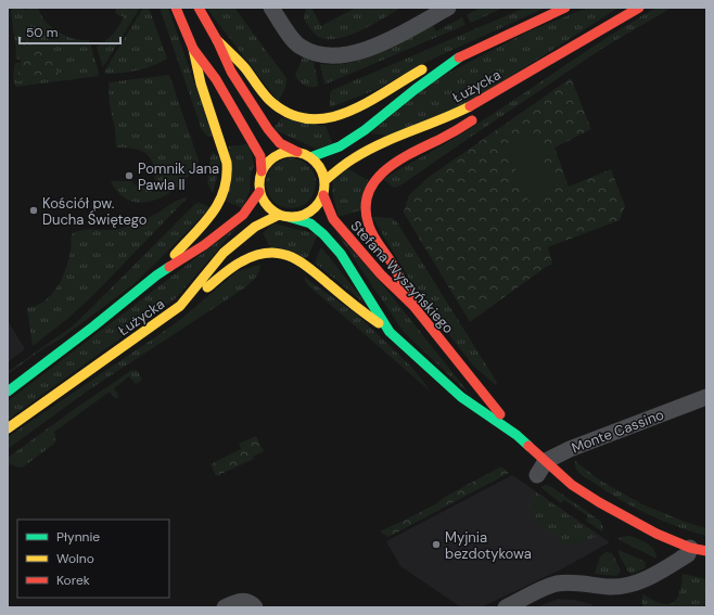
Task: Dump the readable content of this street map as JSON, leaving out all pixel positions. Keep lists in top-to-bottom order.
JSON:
{
  "streets": {
    "main road": ["Łużycka", "Stefana Wyszyńskiego"],
    "street": ["Monte Cassino"]
  },
  "crossings": [
    ["Łużycka", "Stefana Wyszyńskiego"],
    ["Stefana Wyszyńskiego", "Monte Cassino"]
  ],
  "places": ["Pomnik Jana Pawla II", "Kościół pw. Ducha Świętego", "Myjnia bezdotykowa"],
  "legend": ["Płynnie", "Wolno", "Korek"],
  "scale_bar": "50 m"
}
